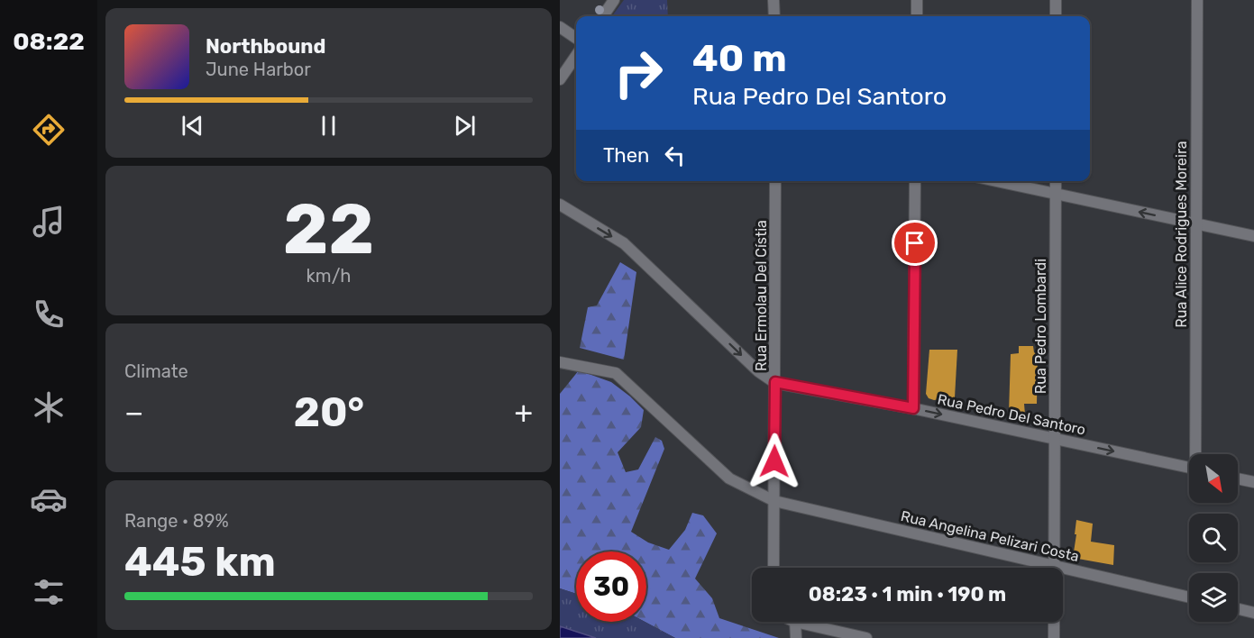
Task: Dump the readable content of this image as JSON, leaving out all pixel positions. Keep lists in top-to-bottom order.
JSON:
{
  "streets": {
    "street": [
      "Rua Alice Rodrigues Moreira",
      "Rua Ermolau Del Cístia",
      "Rua Pedro Lombardi",
      "Rua Pedro Del Santoro",
      "Rua Angelina Pelizari Costa"
    ]
  },
  "crossings": [
    ["Rua Ermolau Del Cístia", "Rua Pedro Del Santoro"],
    ["Rua Ermolau Del Cístia", "Rua Angelina Pelizari Costa"],
    ["Rua Pedro Lombardi", "Rua Pedro Del Santoro"],
    ["Rua Pedro Lombardi", "Rua Angelina Pelizari Costa"]
  ],
  "one_way": ["Rua Pedro Del Santoro"],
  "north": "bottom right",
  "page": {
    "tabs": "08:22",
    "turn": ["40 m", "Rua Pedro Del Santoro"],
    "song": ["Northbound", "June Harbor"],
    "then": "Then",
    "tile": [
      ["22", "km/h"],
      "Climate",
      ["Range · 89%", "445 km"]
    ],
    "heat": ["−", "20°", "+"],
    "limit": "30",
    "trip": "08:23 · 1 min · 190 m"
  }
}
